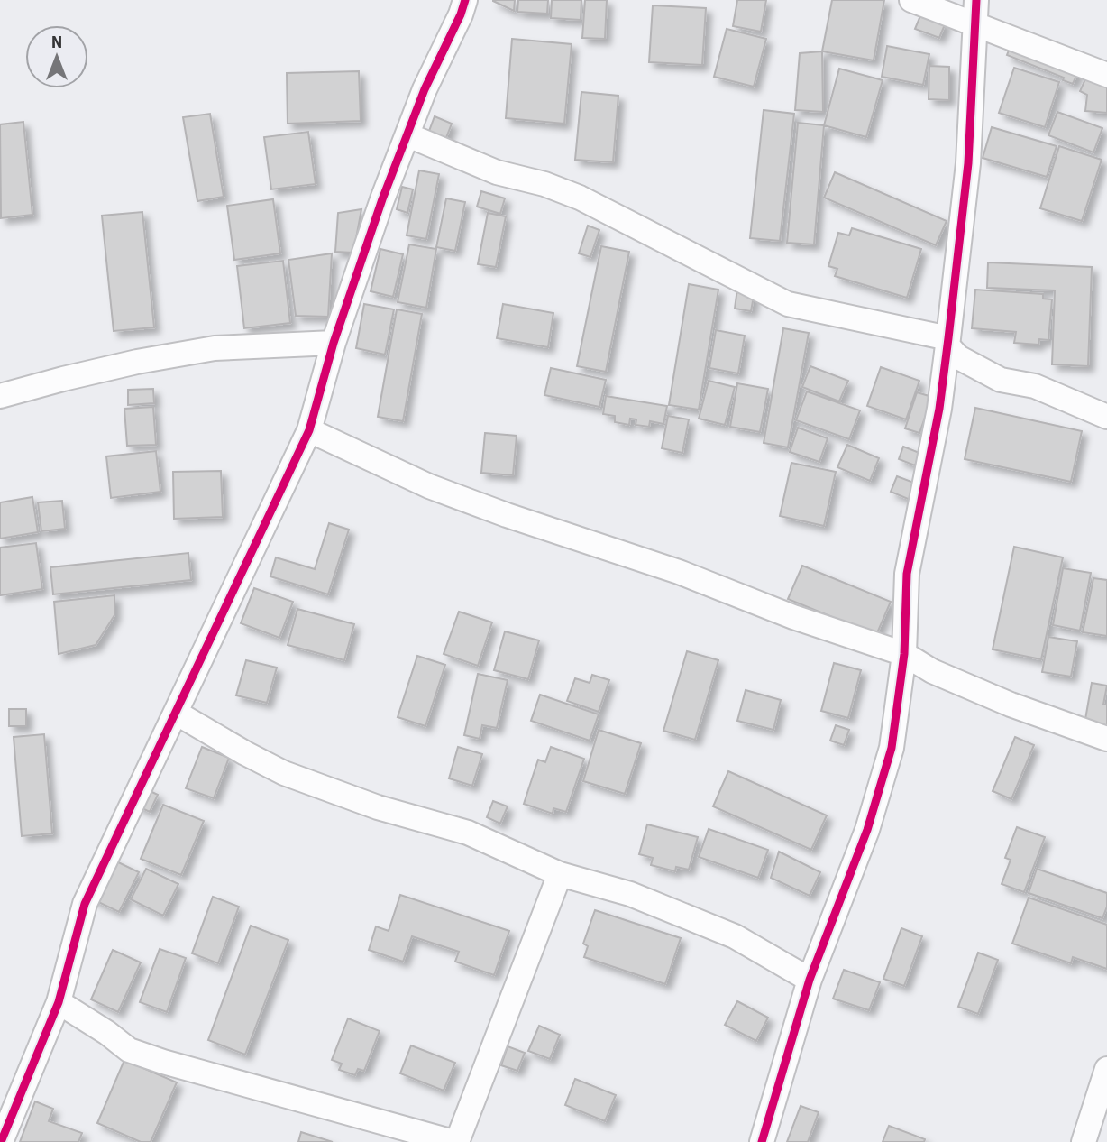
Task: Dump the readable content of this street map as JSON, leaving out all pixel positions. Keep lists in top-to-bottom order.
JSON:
{
  "north": "top"
}
